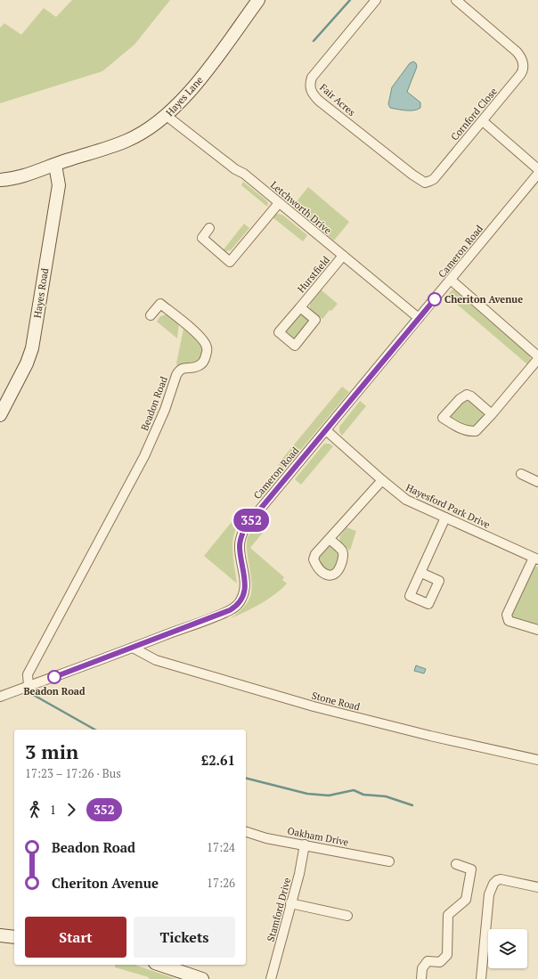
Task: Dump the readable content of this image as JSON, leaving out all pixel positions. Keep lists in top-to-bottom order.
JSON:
{
  "streets": {
    "main road": ["Hayes Lane", "Hayes Road"],
    "street": [
      "Fair Acres",
      "Cornford Close",
      "Letchworth Drive",
      "Cameron Road",
      "Hurstfield",
      "Beadon Road",
      "Hayesford Park Drive",
      "Stone Road",
      "Oakham Drive",
      "Stamford Drive"
    ]
  },
  "crossings": [
    ["Hayes Lane", "Letchworth Drive"],
    ["Hayes Lane", "Hayes Road"],
    ["Fair Acres", "Cornford Close"],
    ["Letchworth Drive", "Cameron Road"],
    ["Letchworth Drive", "Hurstfield"],
    ["Cameron Road", "Beadon Road"],
    ["Cameron Road", "Hayesford Park Drive"],
    ["Cameron Road", "Stone Road"],
    ["Oakham Drive", "Stamford Drive"]
  ],
  "places": ["Cheriton Avenue", "Beadon Road"],
  "lines": ["bus line 352"],
  "page": {
    "on_map": "352",
    "heading": ["3 min", "17:23 – 17:26 · Bus", "£2.61"],
    "legs": ["1", "352"],
    "list": [
      {
        "name": "Beadon Road",
        "value": "17:24"
      },
      {
        "name": "Cheriton Avenue",
        "value": "17:26"
      }
    ],
    "buttons": ["Start", "Tickets"]
  }
}
